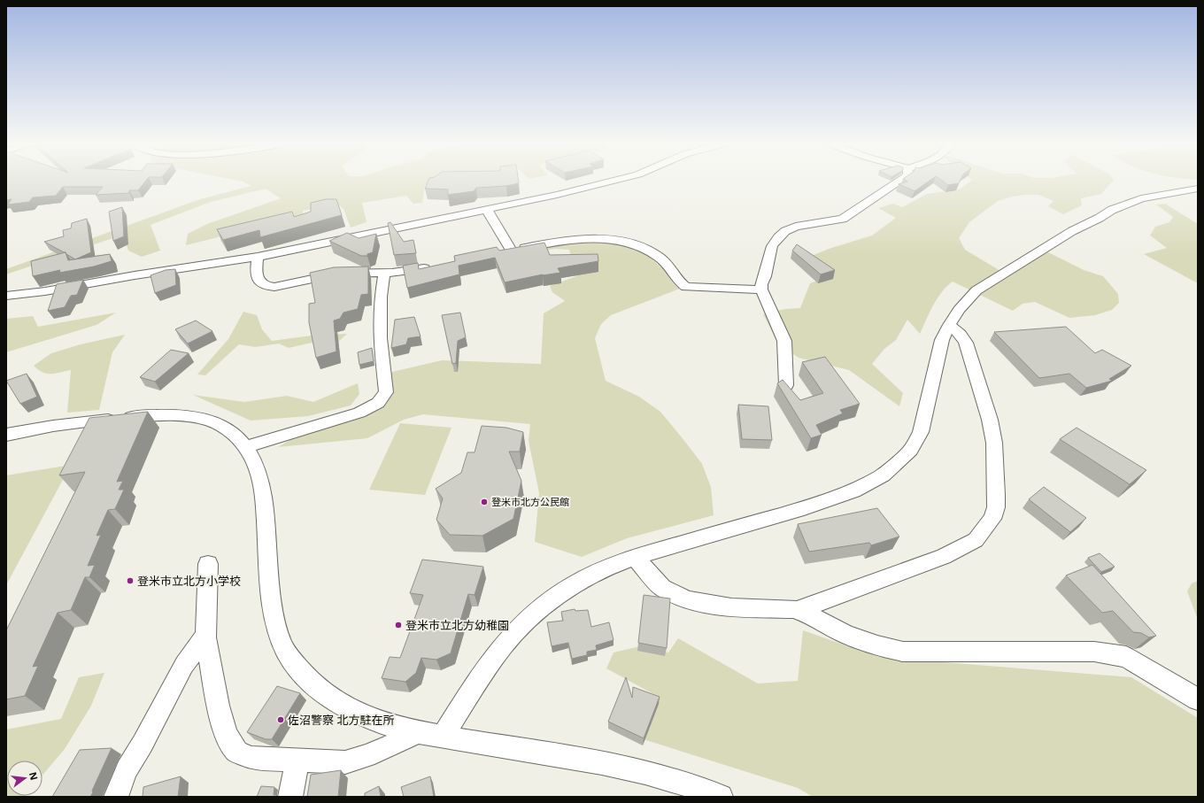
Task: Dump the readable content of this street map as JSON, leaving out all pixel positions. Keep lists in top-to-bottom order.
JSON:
{
  "places": [
    "登米市北方公民館",
    "登米市立北方小学校",
    "登米市立北方幼稚園",
    "佐沼警察 北方駐在所"
  ],
  "north": "right"
}
